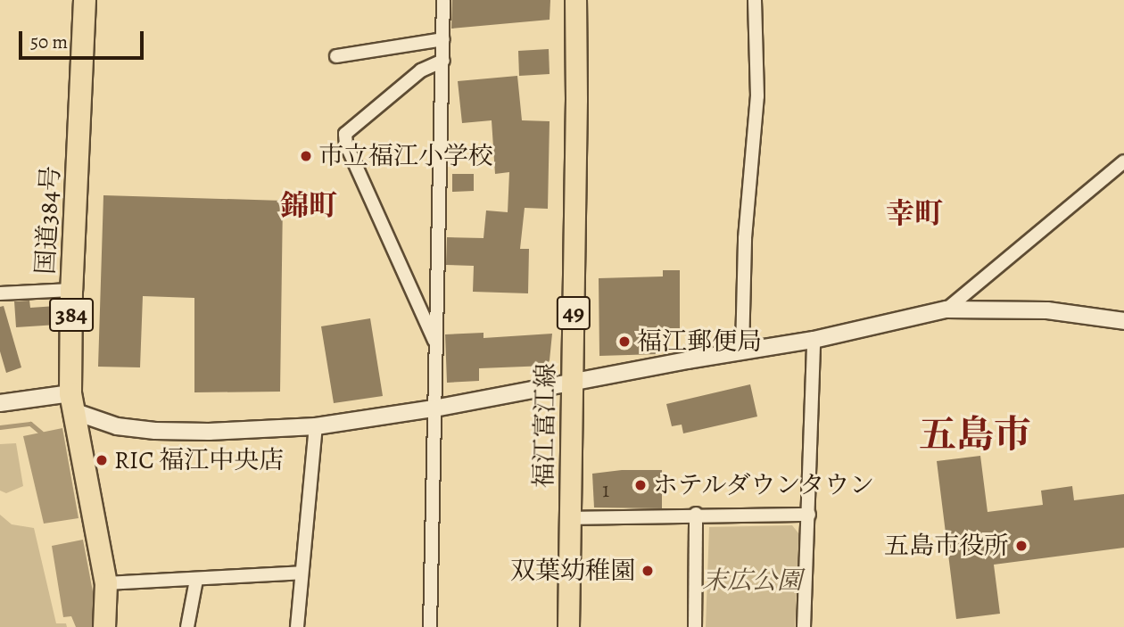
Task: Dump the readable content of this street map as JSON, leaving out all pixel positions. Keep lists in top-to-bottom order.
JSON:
{
  "streets": {
    "highway": ["国道384号", "384"],
    "main road": ["49", "福江富江線"]
  },
  "districts": ["錦町", "幸町", "五島市"],
  "parks": ["末広公園"],
  "places": [
    "市立福江小学校",
    "福江郵便局",
    "RIC 福江中央店",
    "ホテルダウンタウン",
    "五島市役所",
    "双葉幼稚園"
  ],
  "house_numbers": ["1"],
  "scale_bar": "50 m"
}
